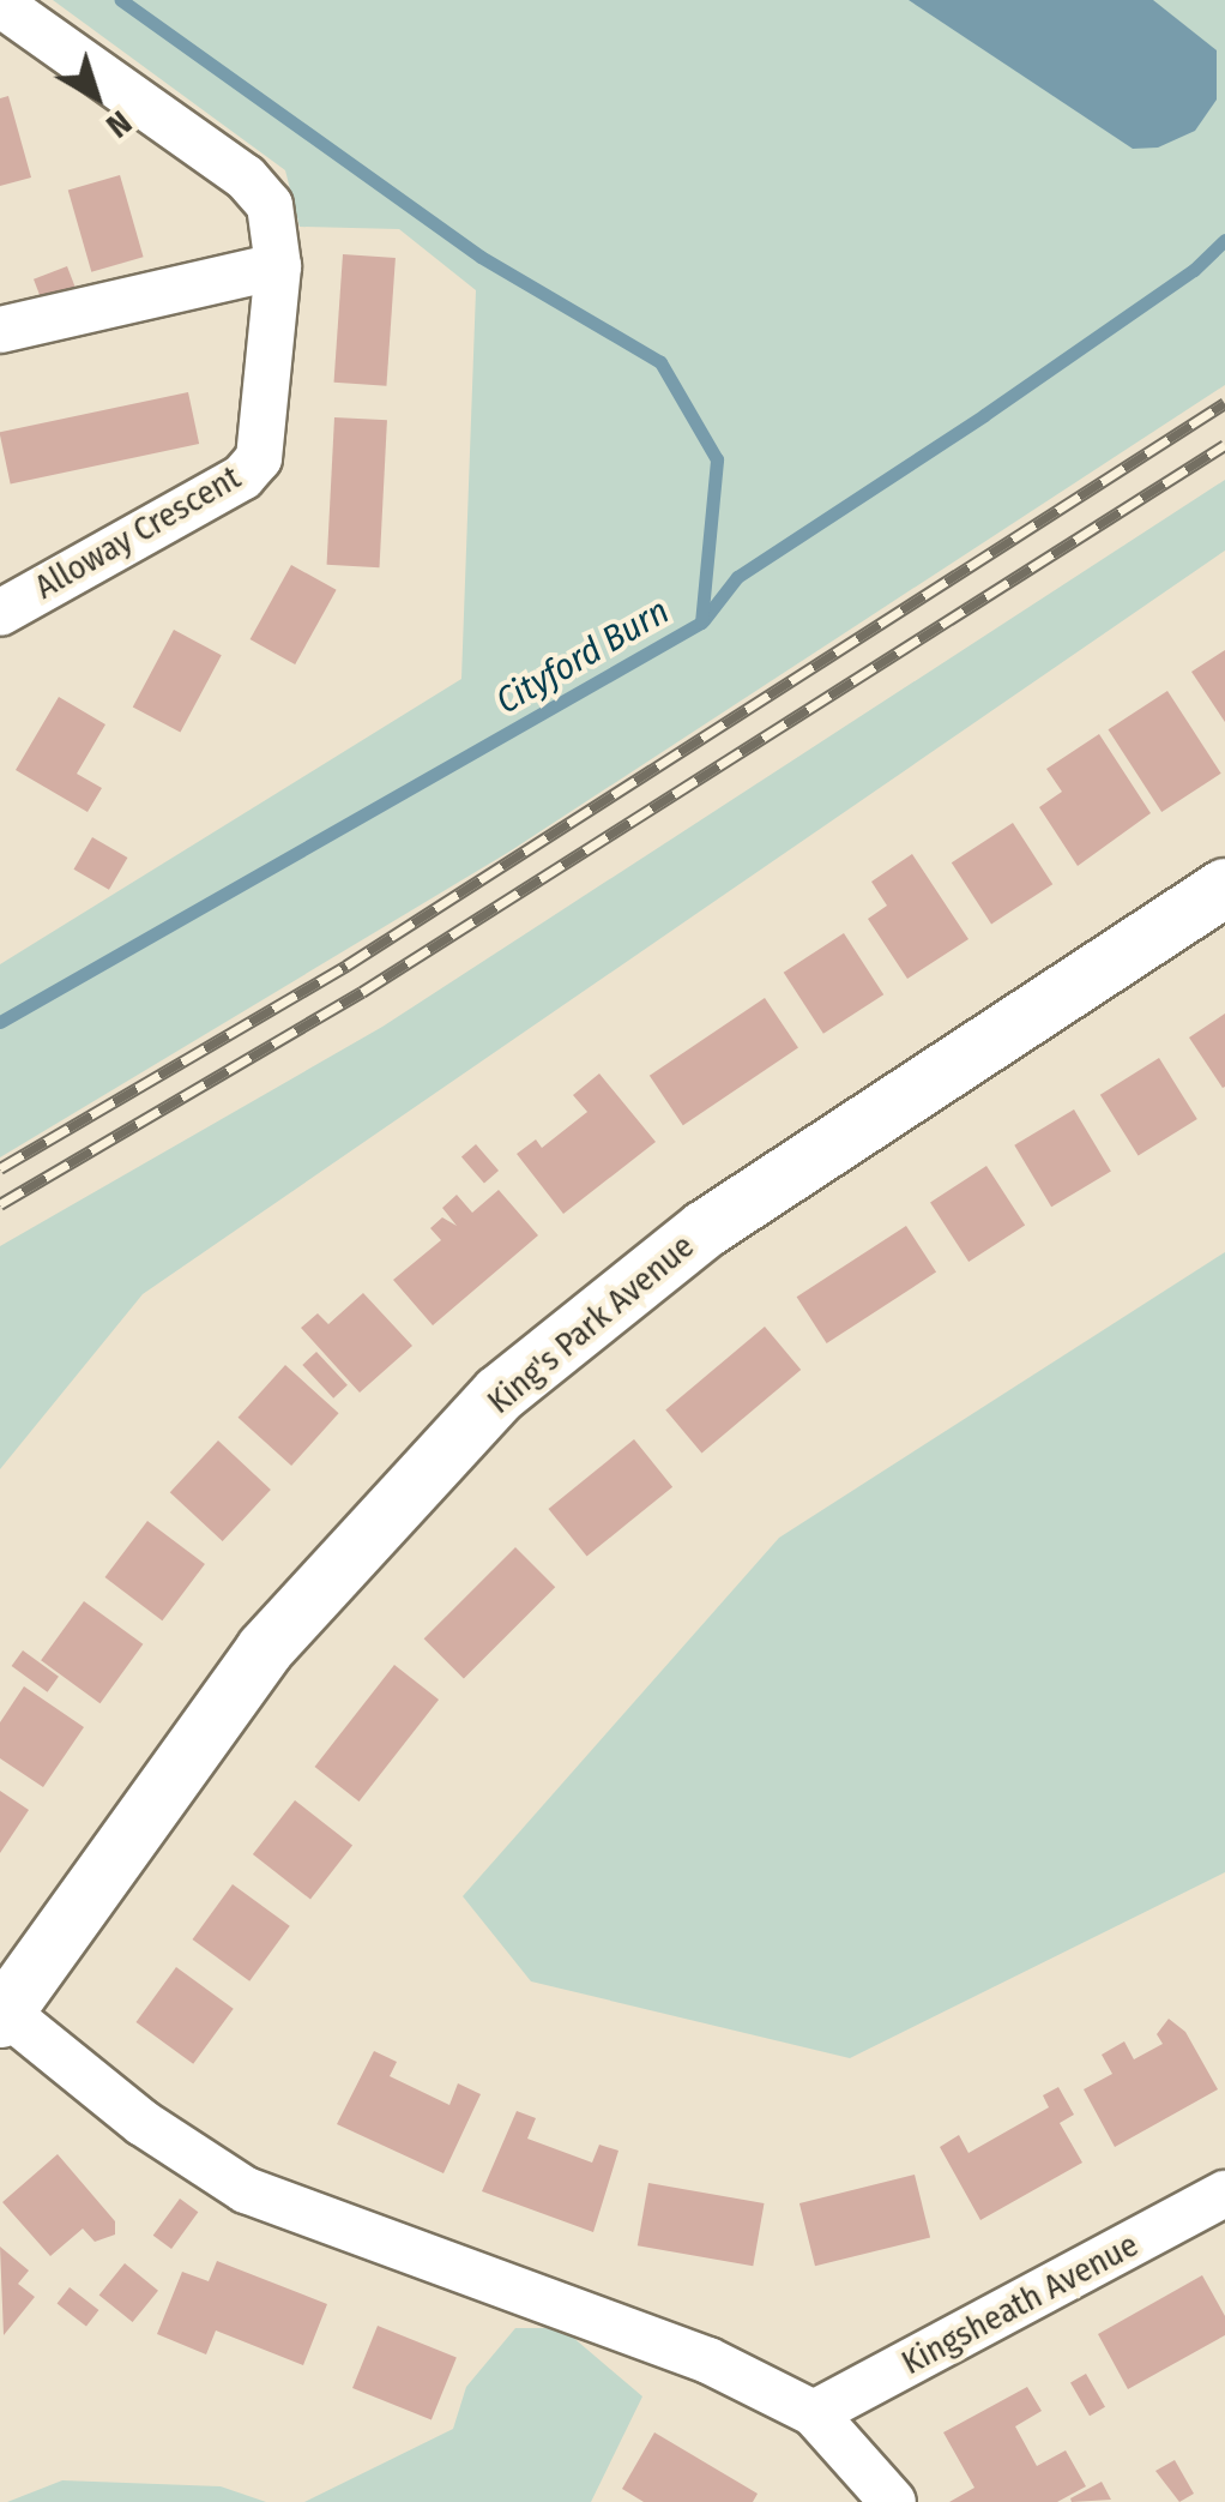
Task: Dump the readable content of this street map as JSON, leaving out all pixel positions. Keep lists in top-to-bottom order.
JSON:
{
  "streets": {
    "main road": ["King's Park Avenue"],
    "street": ["Alloway Crescent", "Kingsheath Avenue"]
  },
  "water": ["Cityford Burn"],
  "north": "bottom right"
}
